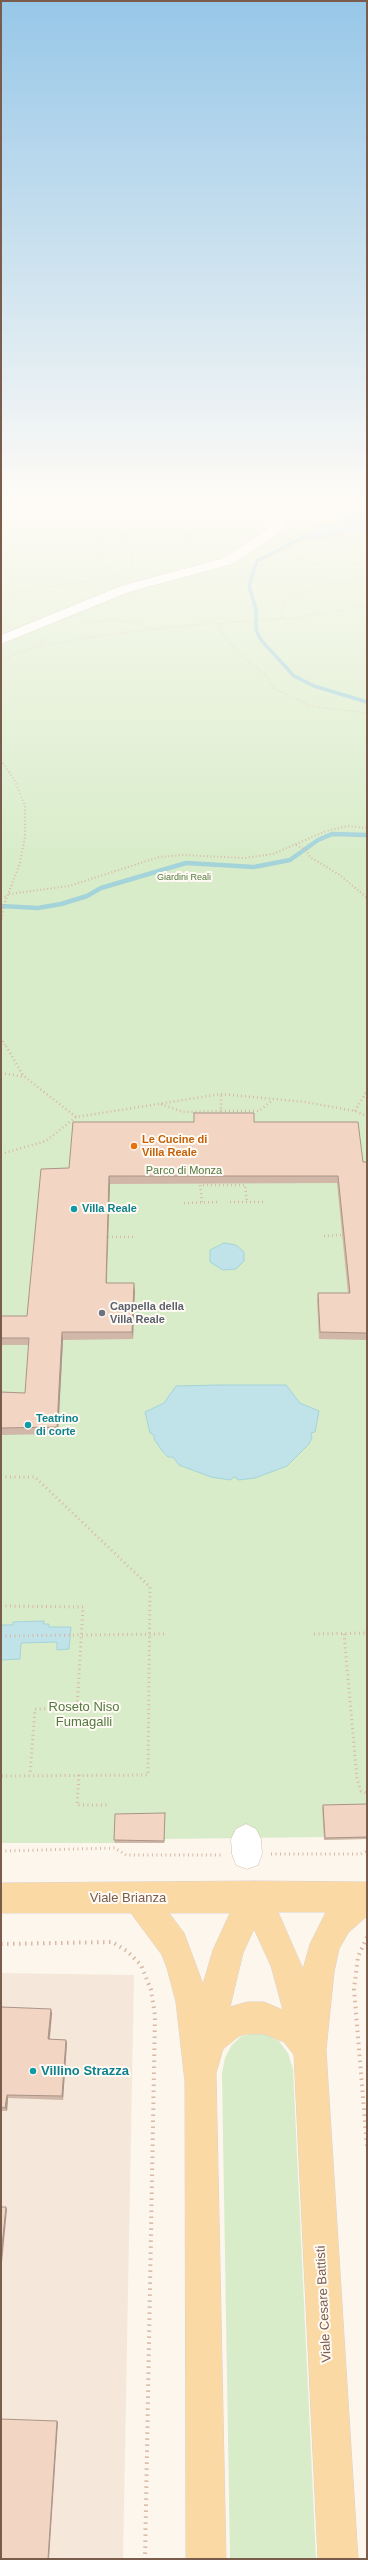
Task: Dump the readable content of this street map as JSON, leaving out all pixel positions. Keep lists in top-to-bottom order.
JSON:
{
  "streets": {
    "main road": ["Viale Brianza", "Viale Cesare Battisti"]
  },
  "crossings": [
    ["Viale Brianza", "Viale Cesare Battisti"]
  ],
  "parks": ["Giardini Reali", "Parco di Monza", "Roseto Niso Fumagalli"],
  "places": [
    "Le Cucine di Villa Reale",
    "Villa Reale",
    "Cappella della Villa Reale",
    "Teatrino di corte",
    "Villino Strazza"
  ]
}
